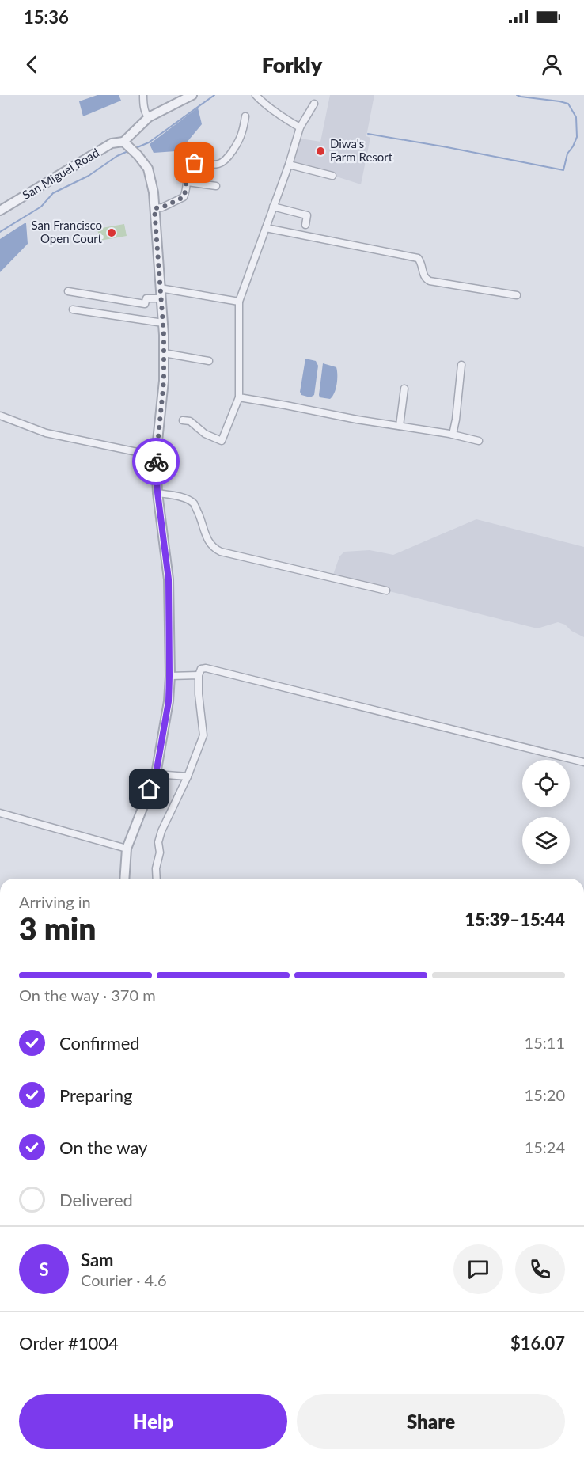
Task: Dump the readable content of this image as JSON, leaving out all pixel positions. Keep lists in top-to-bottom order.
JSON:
{
  "streets": {
    "street": ["San Miguel Road"]
  },
  "places": ["Diwa's Farm Resort", "San Francisco Open Court"],
  "page": {
    "status": "15:36",
    "header": "Forkly",
    "heading": ["3 min", "Arriving in", "15:39–15:44"],
    "panel": [
      "Sam",
      "Courier · 4.6",
      "Order #1004",
      "$16.07"
    ],
    "bar": "On the way · 370 m",
    "list": [
      ["Confirmed", "15:11"],
      ["Preparing", "15:20"],
      ["On the way", "15:24"],
      "Delivered"
    ],
    "round": "S",
    "buttons": ["Help", "Share"]
  }
}
